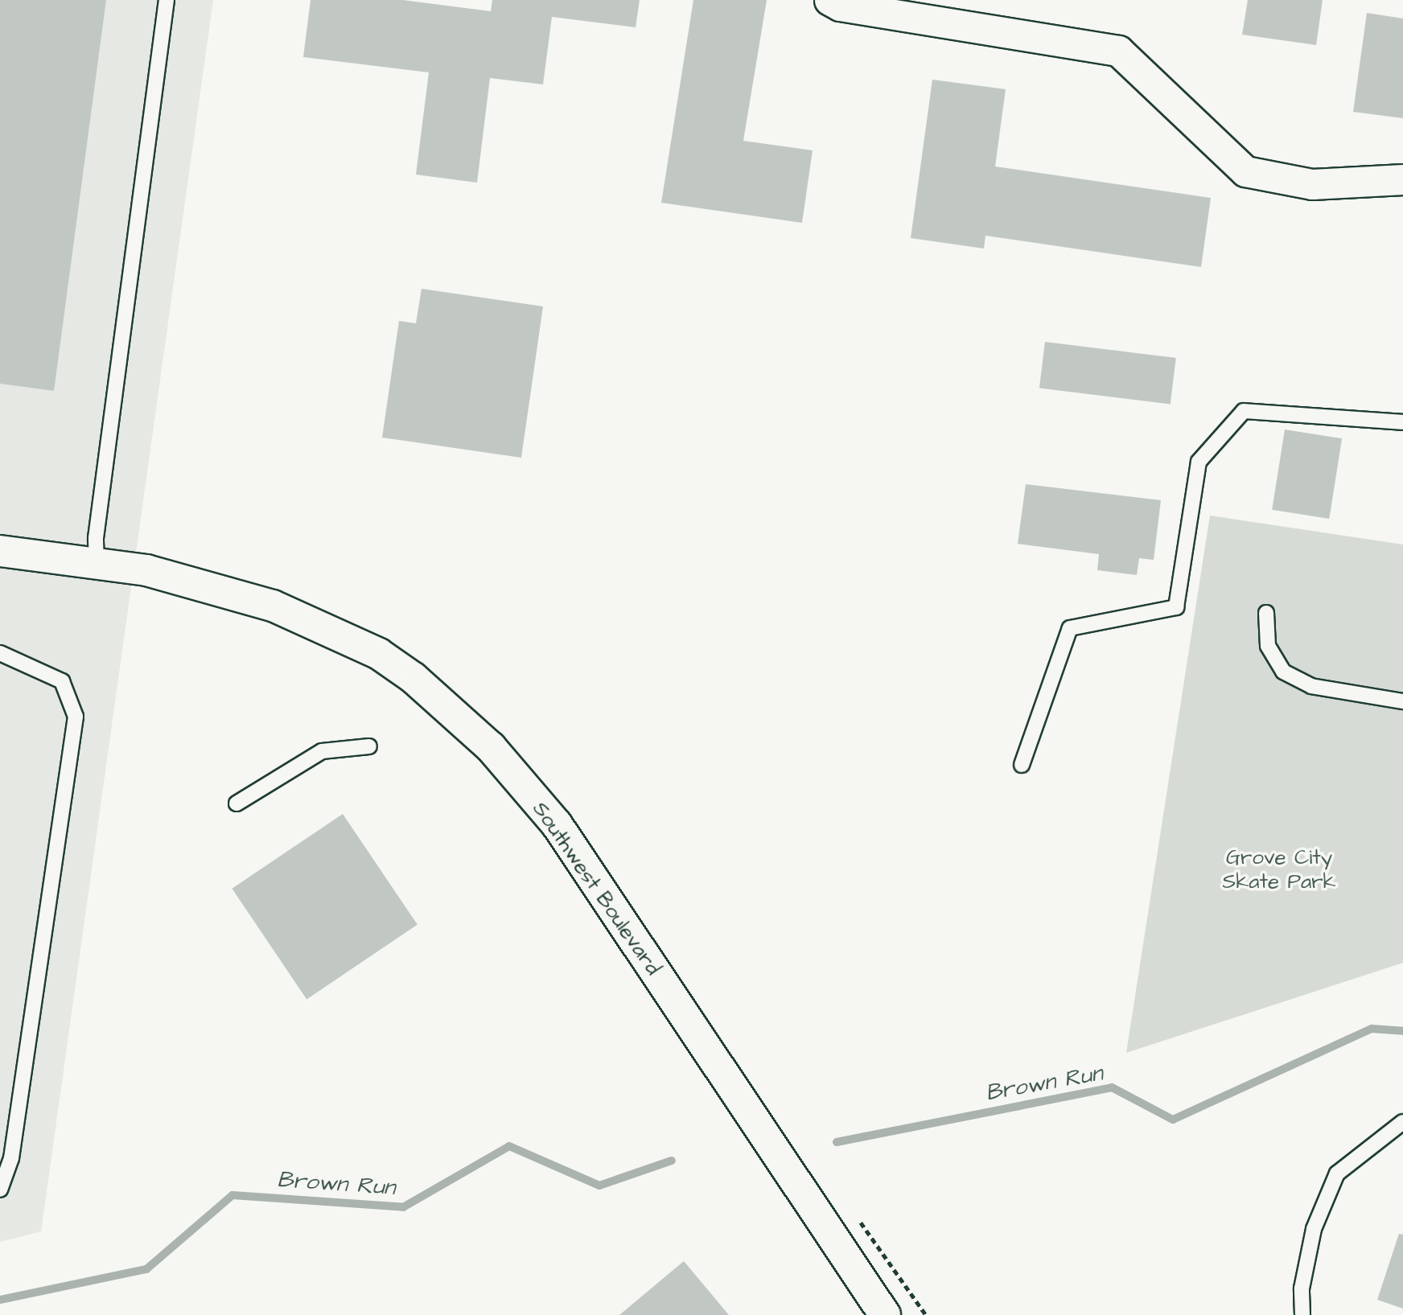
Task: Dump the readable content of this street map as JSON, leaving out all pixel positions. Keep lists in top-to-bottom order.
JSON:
{
  "streets": {
    "street": ["Southwest Boulevard"]
  },
  "water": ["Brown Run"],
  "parks": ["Grove City Skate Park"]
}
